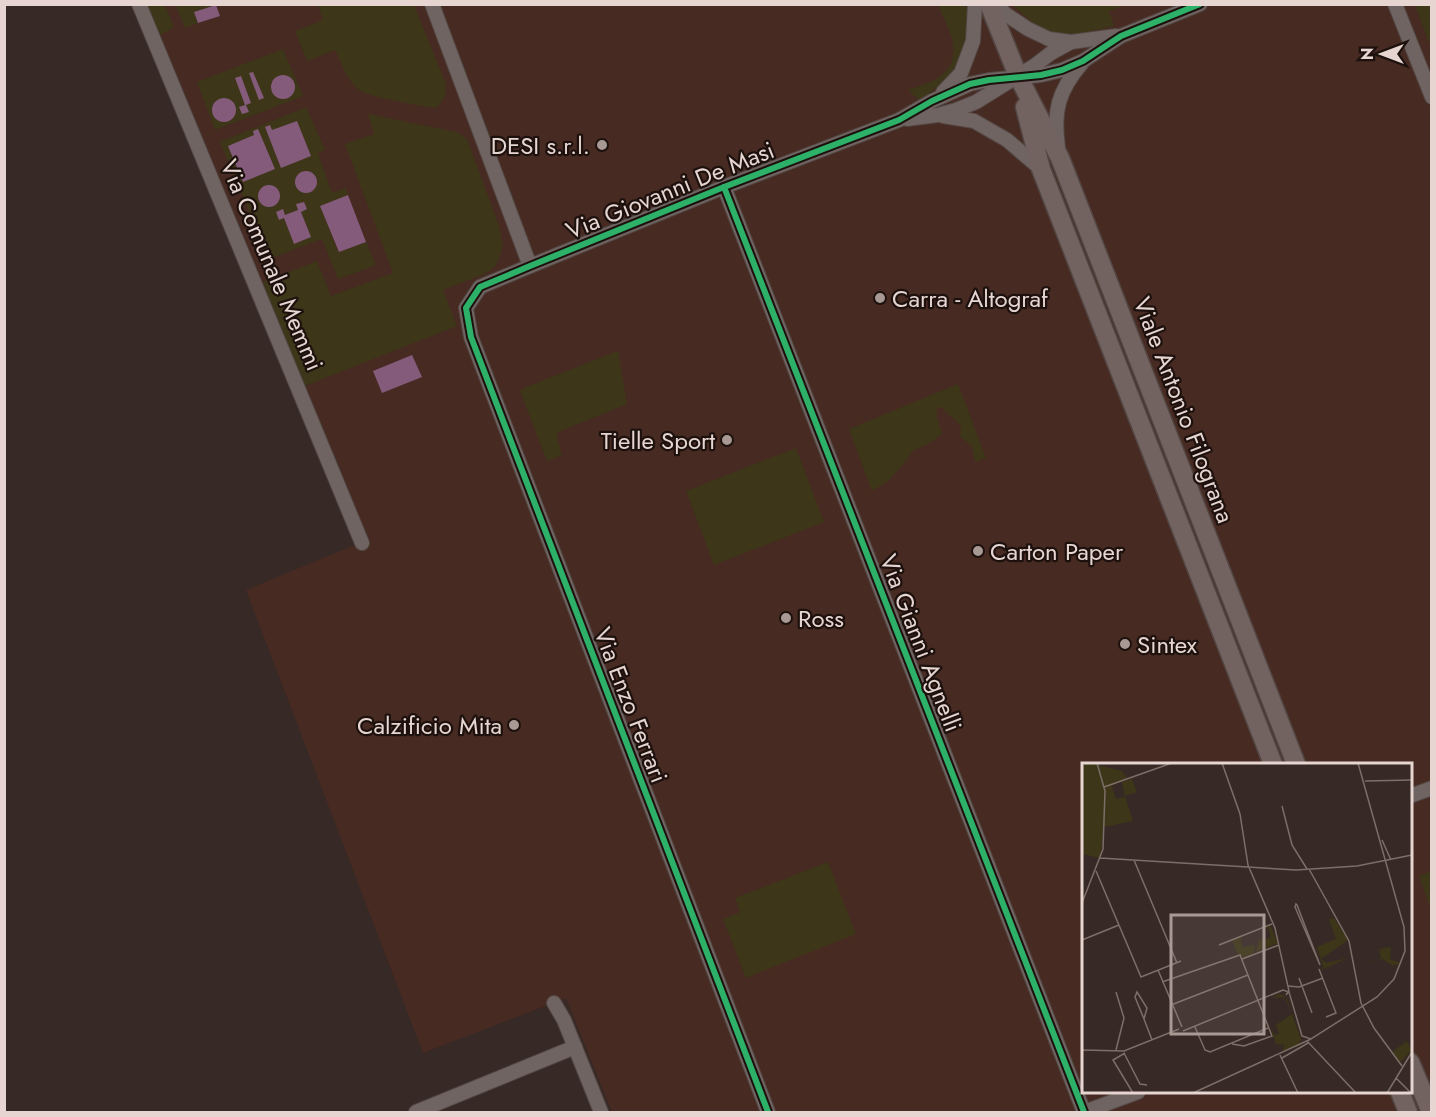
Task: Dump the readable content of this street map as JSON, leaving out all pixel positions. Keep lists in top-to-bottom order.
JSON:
{
  "streets": {
    "main road": ["Viale Antonio Filograna"],
    "street": [
      "Via Giovanni De Masi",
      "Via Comunale Memmi",
      "Via Gianni Agnelli",
      "Via Enzo Ferrari"
    ]
  },
  "crossings": [
    ["Via Giovanni De Masi", "Via Gianni Agnelli"],
    ["Via Giovanni De Masi", "Via Enzo Ferrari"]
  ],
  "places": [
    "DESI s.r.l.",
    "Carra - Altograf",
    "Tielle Sport",
    "Carton Paper",
    "Ross",
    "Sintex",
    "Calzificio Mita"
  ],
  "north": "left"
}
